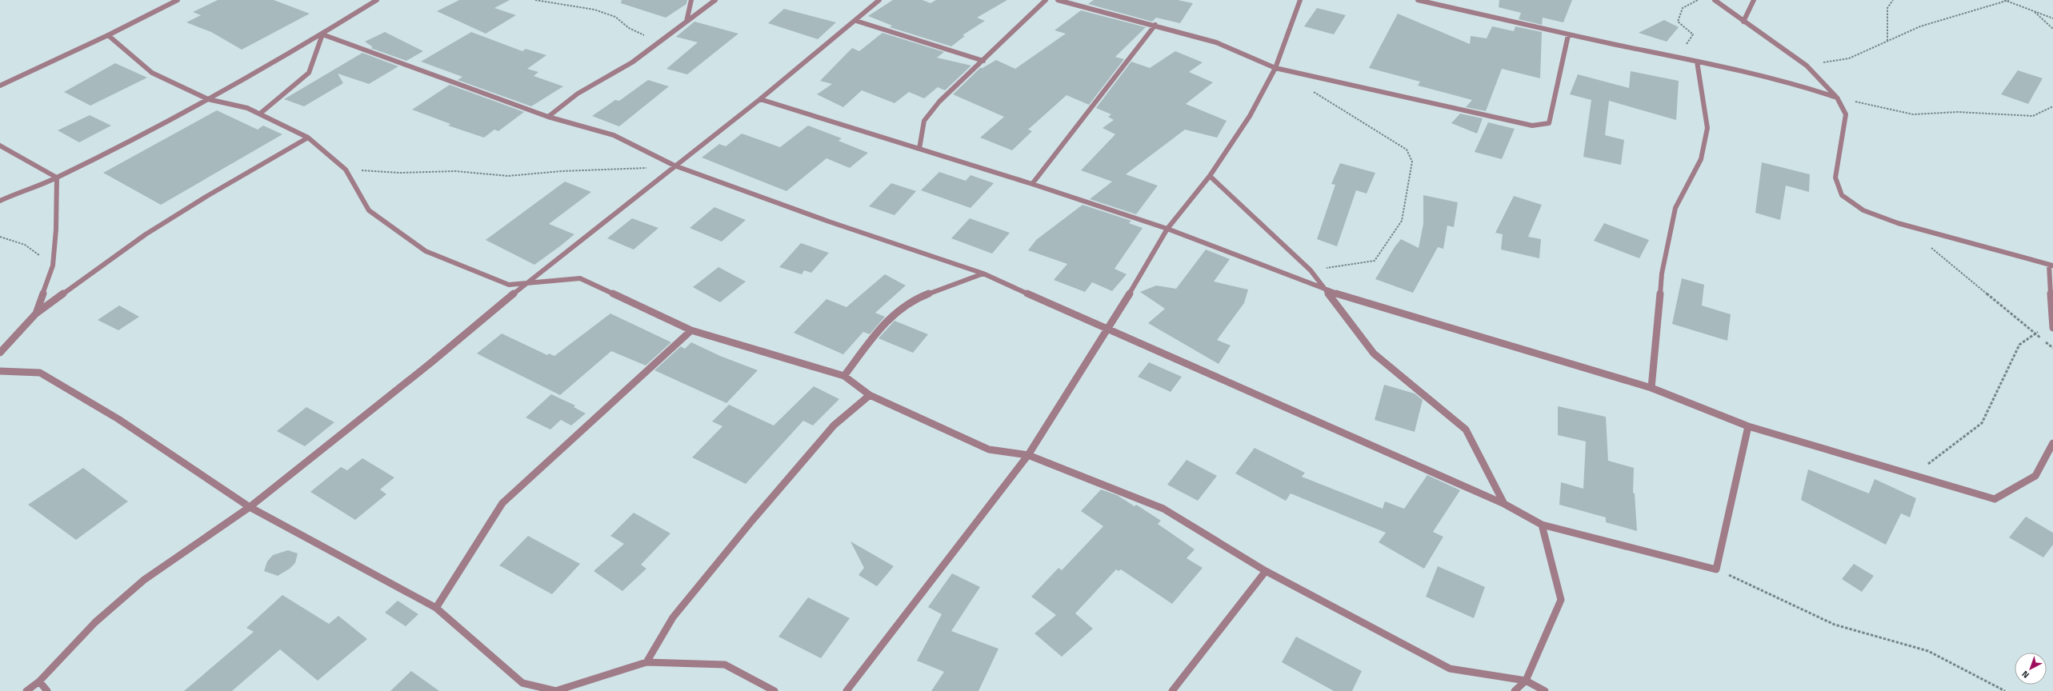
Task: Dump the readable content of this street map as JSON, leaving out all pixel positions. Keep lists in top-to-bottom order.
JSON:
{
  "north": "bottom left"
}
